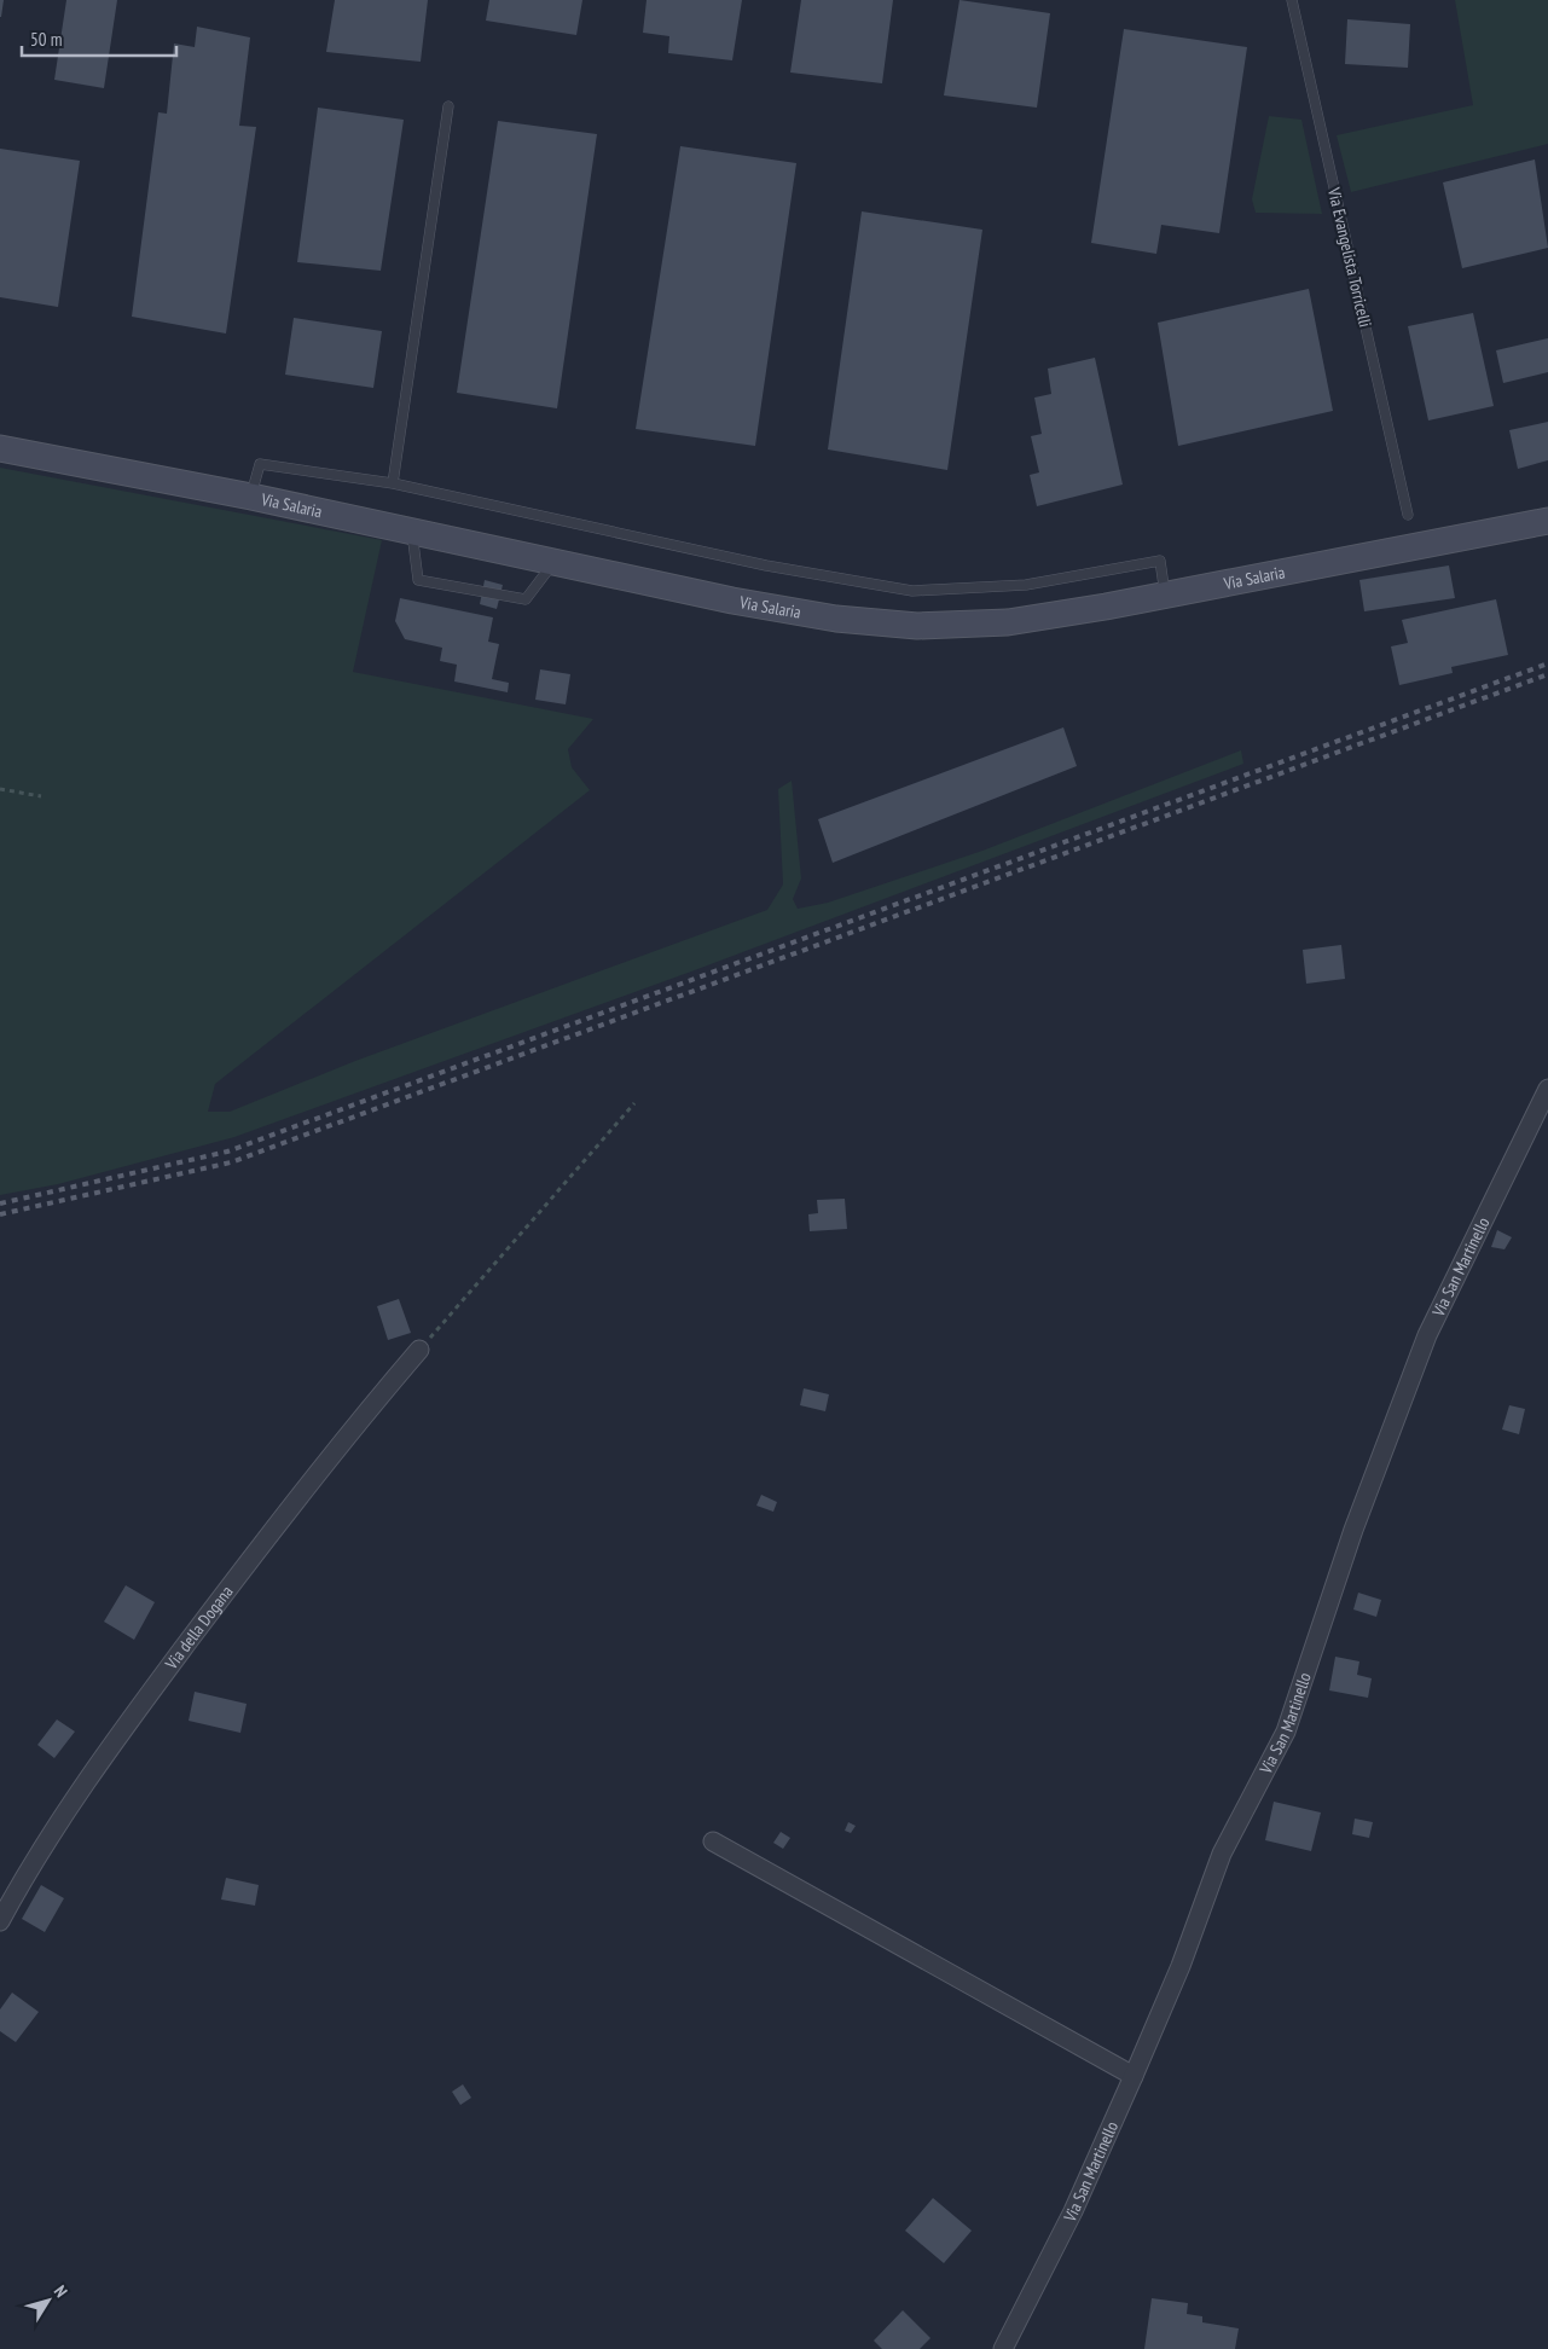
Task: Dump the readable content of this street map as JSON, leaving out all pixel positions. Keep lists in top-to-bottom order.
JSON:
{
  "streets": {
    "main road": ["Via Salaria"],
    "street": ["Via San Martinello", "Via della Dogana"],
    "lane": ["Via Evangelista Torricelli"]
  },
  "scale_bar": "50 m",
  "north": "top right"
}
